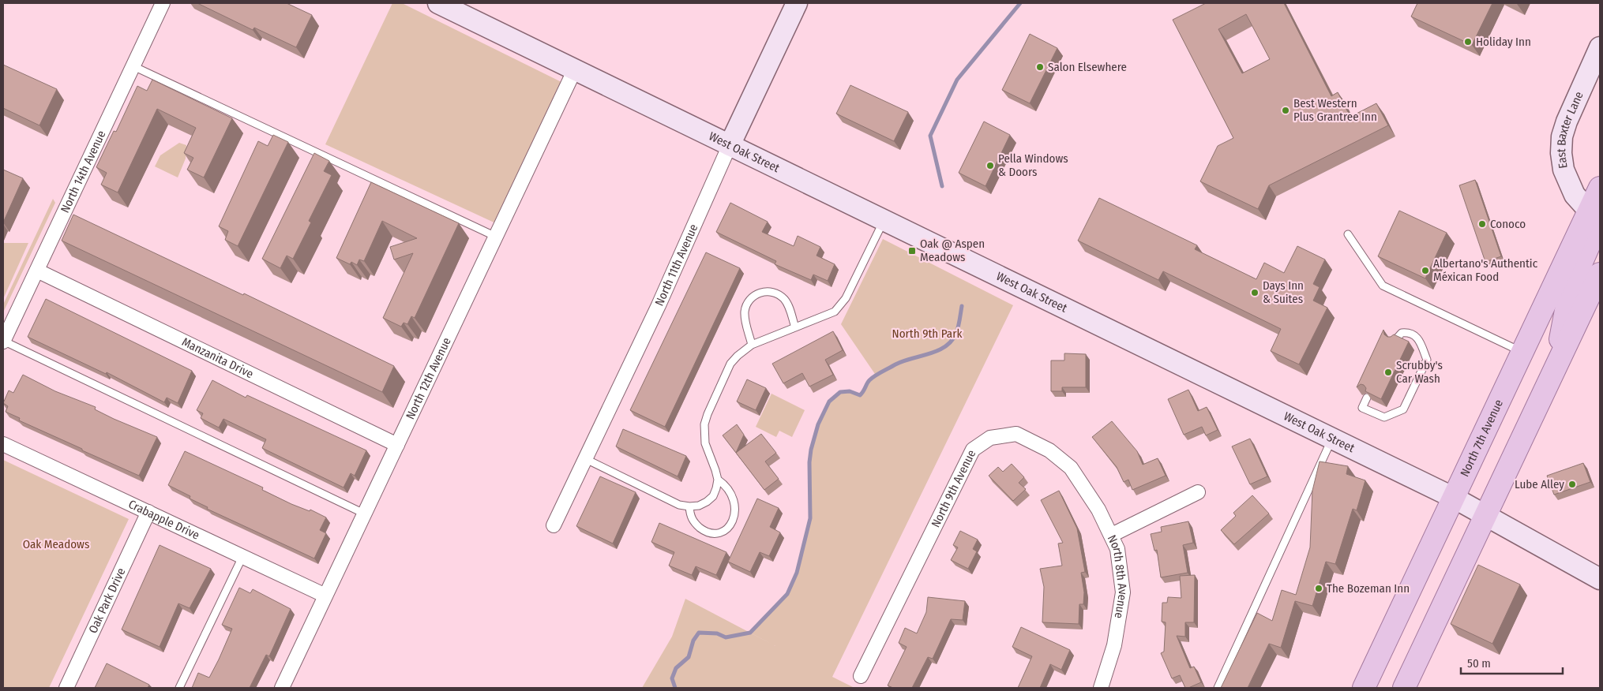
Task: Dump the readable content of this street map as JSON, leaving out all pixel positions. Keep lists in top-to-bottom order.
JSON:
{
  "streets": {
    "main road": [
      "East Baxter Lane",
      "West Oak Street",
      "North 11th Avenue",
      "North 7th Avenue"
    ],
    "street": [
      "North 14th Avenue",
      "Manzanita Drive",
      "North 12th Avenue",
      "North 9th Avenue",
      "Crabapple Drive",
      "North 8th Avenue",
      "Oak Park Drive"
    ]
  },
  "crossings": [
    ["East Baxter Lane", "North 7th Avenue"],
    ["West Oak Street", "North 11th Avenue"],
    ["West Oak Street", "North 12th Avenue"],
    ["West Oak Street", "North 7th Avenue"],
    ["North 14th Avenue", "Manzanita Drive"],
    ["Manzanita Drive", "North 12th Avenue"],
    ["North 12th Avenue", "Crabapple Drive"],
    ["North 9th Avenue", "North 8th Avenue"],
    ["Crabapple Drive", "Oak Park Drive"]
  ],
  "parks": ["North 9th Park", "Oak Meadows"],
  "places": {
    "other": [
      "Holiday Inn",
      "Salon Elsewhere",
      "Best Western Plus Grantree Inn",
      "Pella Windows & Doors",
      "Conoco",
      "Albertano's Authentic Méxican Food",
      "Days Inn & Suites",
      "Scrubby's Car Wash",
      "Lube Alley",
      "The Bozeman Inn"
    ],
    "transit": ["Oak @ Aspen Meadows"]
  },
  "scale_bar": "50 m"
}
